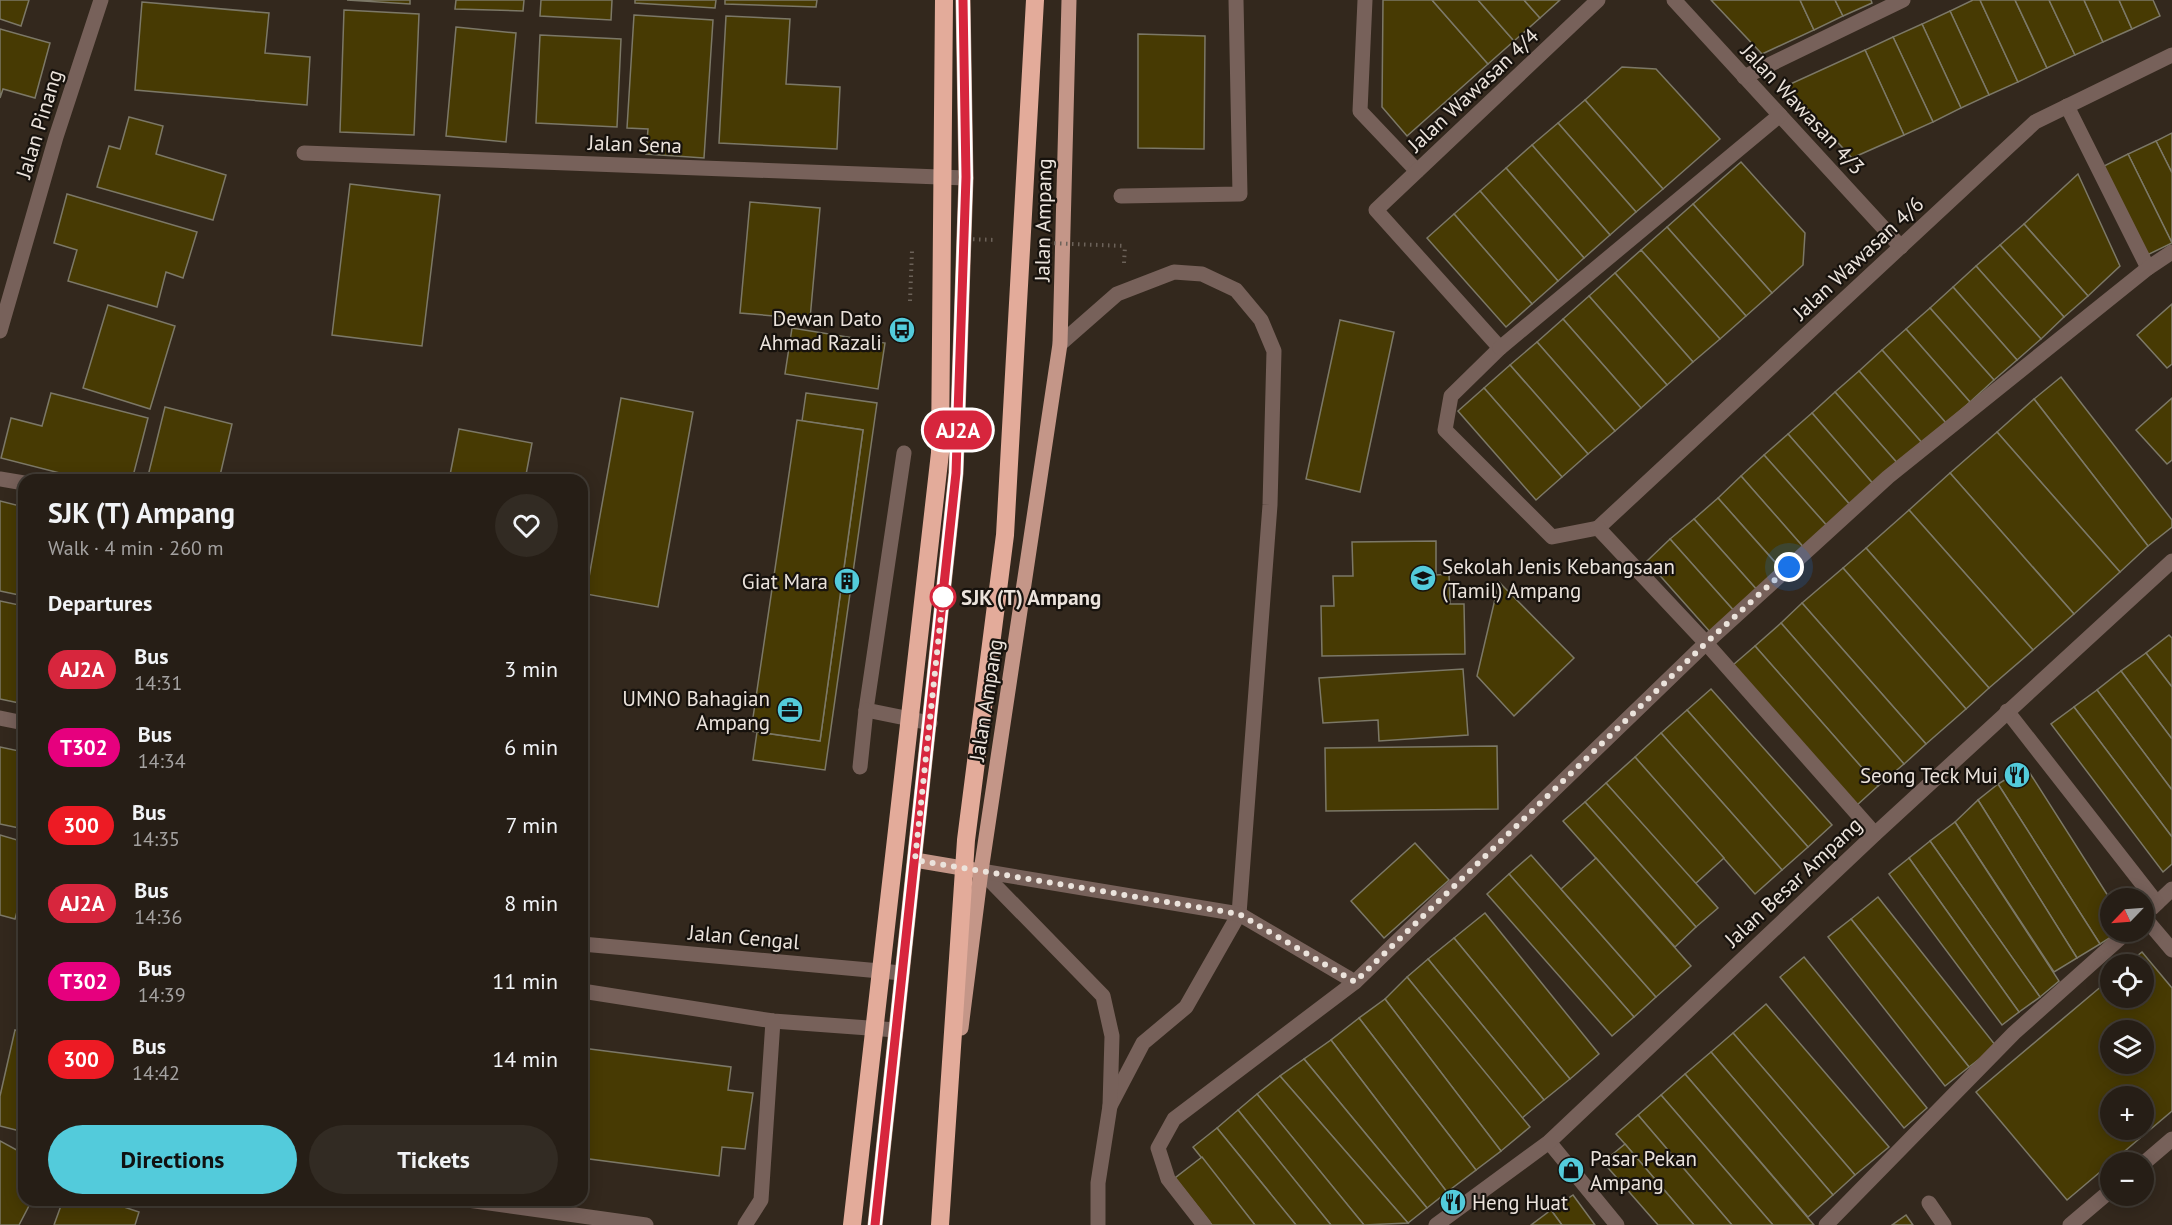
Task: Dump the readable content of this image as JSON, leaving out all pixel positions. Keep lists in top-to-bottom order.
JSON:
{
  "streets": {
    "main road": ["Jalan Ampang"],
    "street": [
      "Jalan Wawasan 4/4",
      "Jalan Wawasan 4/3",
      "Jalan Pinang",
      "Jalan Sena",
      "Jalan Wawasan 4/6",
      "Jalan Besar Ampang",
      "Jalan Cengal"
    ]
  },
  "crossings": [
    ["Jalan Wawasan 4/3", "Jalan Wawasan 4/6"]
  ],
  "places": {
    "bus stop": ["Dewan Dato Ahmad Razali"],
    "school or university": ["Sekolah Jenis Kebangsaan (Tamil) Ampang"],
    "building": ["Giat Mara"],
    "other": ["SJK (T) Ampang"],
    "office": ["UMNO Bahagian Ampang"],
    "restaurant": ["Seong Teck Mui", "Heng Huat"],
    "shop": ["Pasar Pekan Ampang"]
  },
  "lines": ["bus line AJ2A"],
  "north": "bottom left",
  "page": {
    "on_map": "AJ2A",
    "heading": [
      ["SJK (T) Ampang", "Walk · 4 min · 260 m"],
      "Departures"
    ],
    "list": [
      {
        "mark": "AJ2A",
        "name": "Bus",
        "note": "14:31",
        "value": "3 min"
      },
      {
        "mark": "T302",
        "name": "Bus",
        "note": "14:34",
        "value": "6 min"
      },
      {
        "mark": "300",
        "name": "Bus",
        "note": "14:35",
        "value": "7 min"
      },
      {
        "mark": "AJ2A",
        "name": "Bus",
        "note": "14:36",
        "value": "8 min"
      },
      {
        "mark": "T302",
        "name": "Bus",
        "note": "14:39",
        "value": "11 min"
      },
      {
        "mark": "300",
        "name": "Bus",
        "note": "14:42",
        "value": "14 min"
      }
    ],
    "map_buttons": ["+", "−"],
    "buttons": ["Directions", "Tickets"]
  }
}
